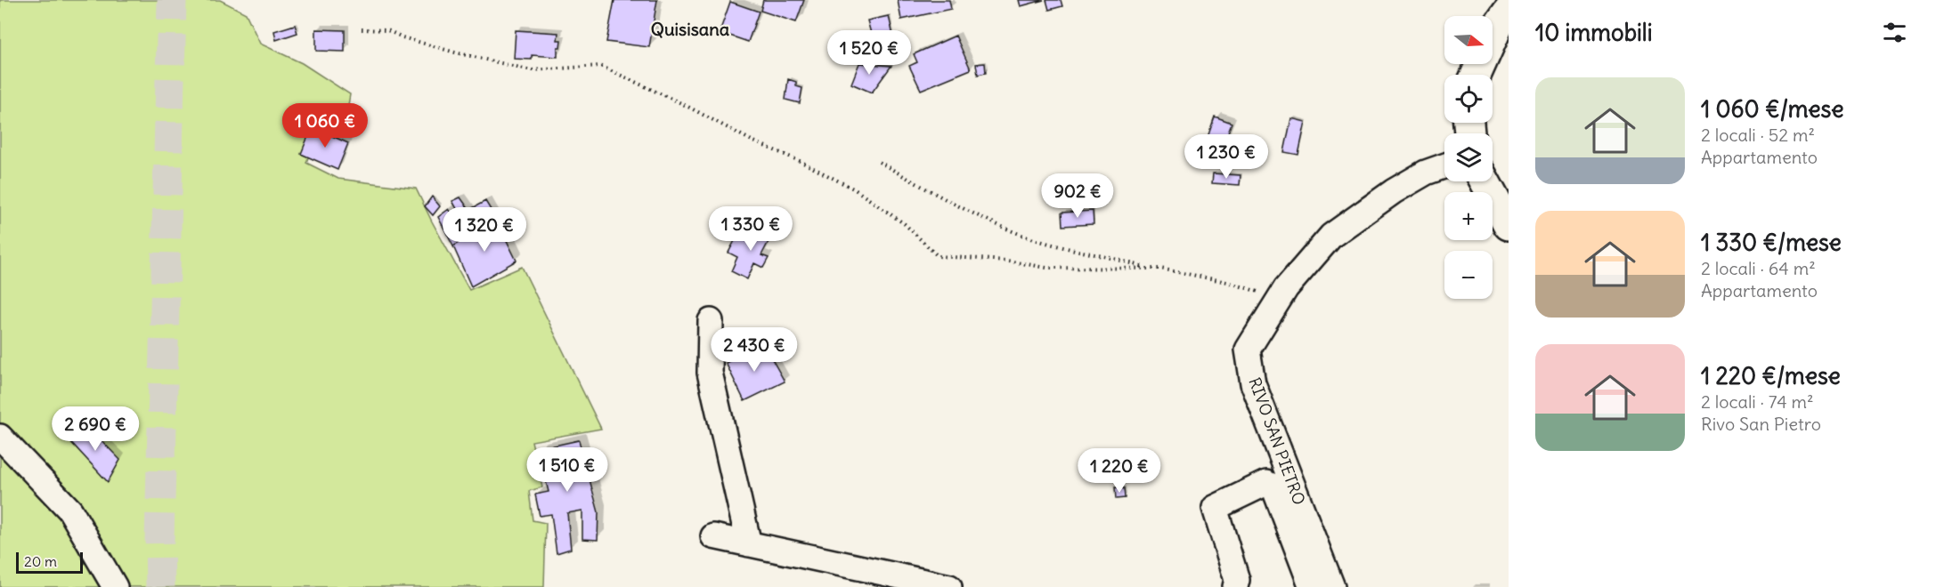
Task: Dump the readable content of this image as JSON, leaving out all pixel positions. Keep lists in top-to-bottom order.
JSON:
{
  "streets": {
    "street": ["RIVO SAN PIETRO"]
  },
  "districts": ["Quisisana"],
  "scale_bar": "20 m",
  "north": "right",
  "page": {
    "heading": "10 immobili",
    "map_buttons": ["+", "−"],
    "price": [
      "1 520 €",
      "1 060 €",
      "1 230 €",
      "902 €",
      "1 330 €",
      "1 320 €",
      "2 430 €",
      "2 690 €",
      "1 510 €",
      "1 220 €"
    ],
    "list": [
      {
        "name": "1 060 €/mese",
        "note": "2 locali · 52 m² · Appartamento"
      },
      {
        "name": "1 330 €/mese",
        "note": "2 locali · 64 m² · Appartamento"
      },
      {
        "name": "1 220 €/mese",
        "note": "2 locali · 74 m² · Rivo San Pietro"
      }
    ],
    "scale": "20 m"
  }
}
